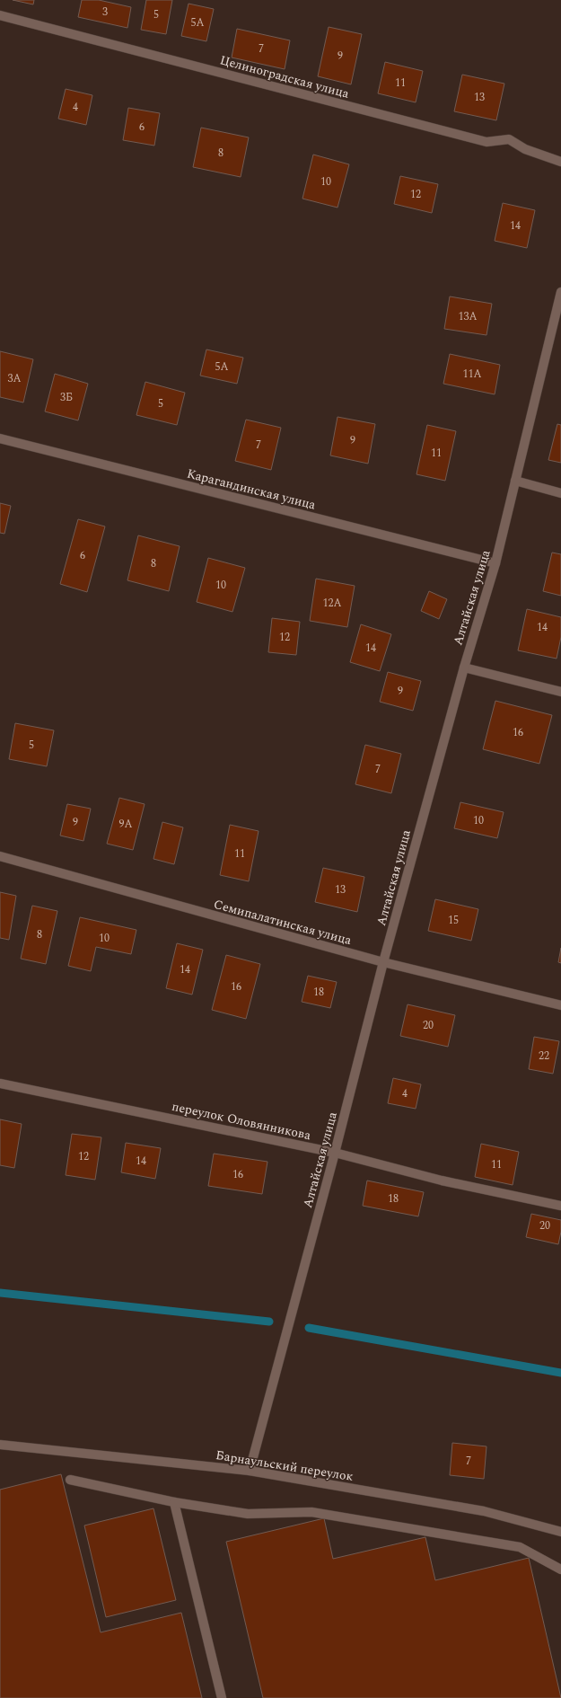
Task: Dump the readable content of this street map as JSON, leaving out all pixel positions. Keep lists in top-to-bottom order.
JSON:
{
  "streets": {
    "street": [
      "Целиноградская улица",
      "Карагандинская улица",
      "Алтайская улица",
      "Семипалатинская улица",
      "переулок Оловянникова",
      "Барнаульский переулок"
    ]
  },
  "crossings": [
    ["Карагандинская улица", "Алтайская улица"],
    ["Алтайская улица", "Семипалатинская улица"],
    ["Алтайская улица", "переулок Оловянникова"],
    ["Алтайская улица", "Барнаульский переулок"]
  ],
  "house_numbers": [
    "3",
    "5",
    "5А",
    "7",
    "9",
    "11",
    "13",
    "4",
    "6",
    "8",
    "10",
    "12",
    "14",
    "13А",
    "5А",
    "11А",
    "3А",
    "3Б",
    "5",
    "9",
    "7",
    "11",
    "6",
    "8",
    "10",
    "12А",
    "14",
    "12",
    "14",
    "9",
    "16",
    "5",
    "7",
    "10",
    "9",
    "9А",
    "11",
    "13",
    "15",
    "8",
    "10",
    "14",
    "16",
    "18",
    "20",
    "22",
    "4",
    "12",
    "14",
    "11",
    "16",
    "18",
    "20",
    "7"
  ]
}
